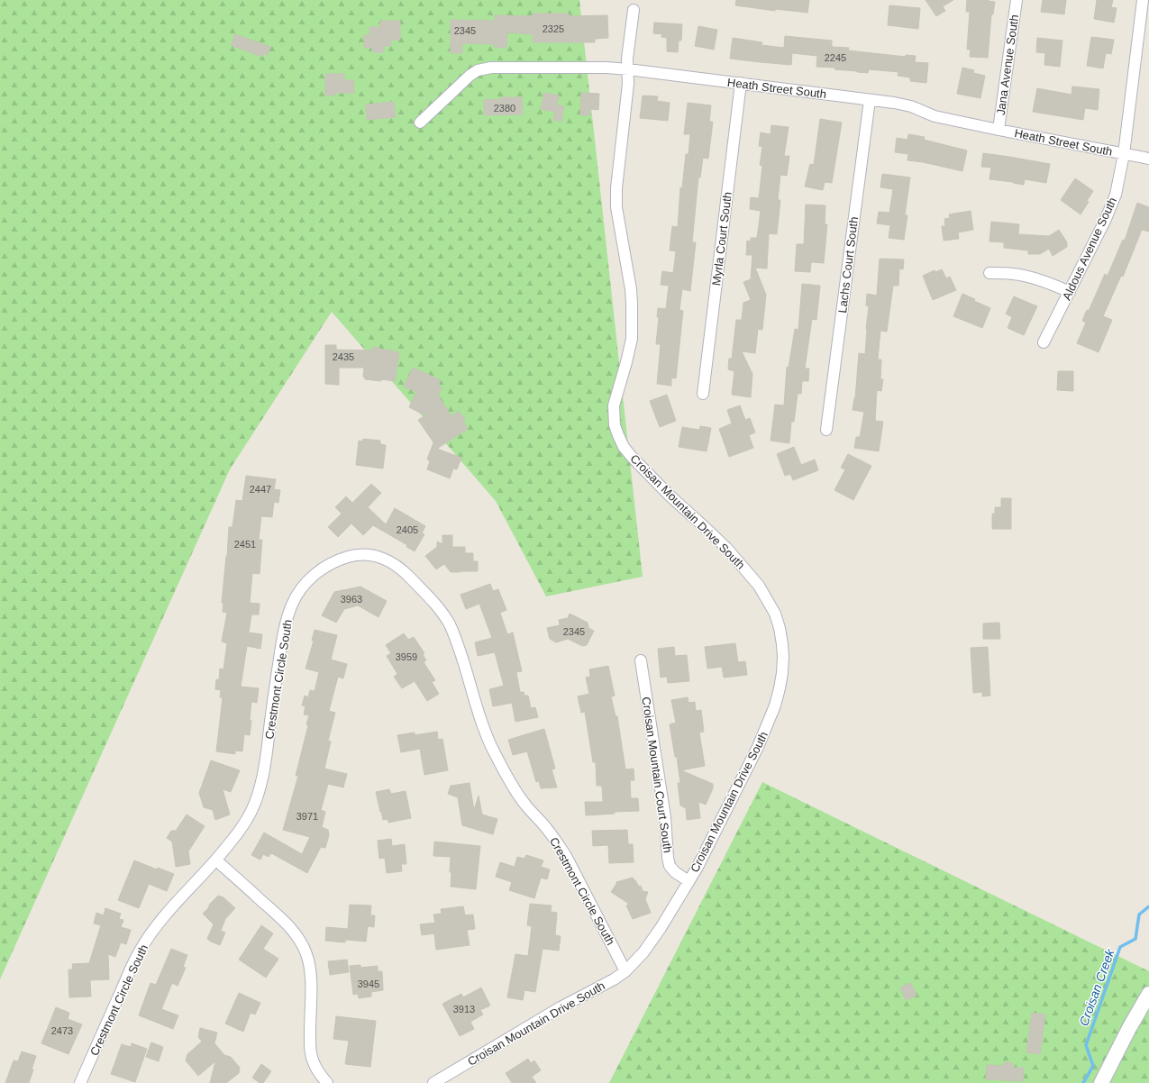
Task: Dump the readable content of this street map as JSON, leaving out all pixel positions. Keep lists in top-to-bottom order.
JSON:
{
  "streets": {
    "street": [
      "Jana Avenue South",
      "Heath Street South",
      "Myrla Court South",
      "Aldous Avenue South",
      "Lachs Court South",
      "Croisan Mountain Drive South",
      "Crestmont Circle South",
      "Croisan Mountain Court South"
    ]
  },
  "crossings": [
    ["Jana Avenue South", "Heath Street South"],
    ["Heath Street South", "Myrla Court South"],
    ["Heath Street South", "Aldous Avenue South"],
    ["Heath Street South", "Lachs Court South"],
    ["Heath Street South", "Croisan Mountain Drive South"],
    ["Croisan Mountain Drive South", "Crestmont Circle South"],
    ["Croisan Mountain Drive South", "Croisan Mountain Court South"]
  ],
  "water": ["Croisan Creek"],
  "house_numbers": [
    "2325",
    "2345",
    "2245",
    "2380",
    "2435",
    "2447",
    "2405",
    "2451",
    "3963",
    "2345",
    "3959",
    "3971",
    "3945",
    "3913",
    "2473"
  ]
}
